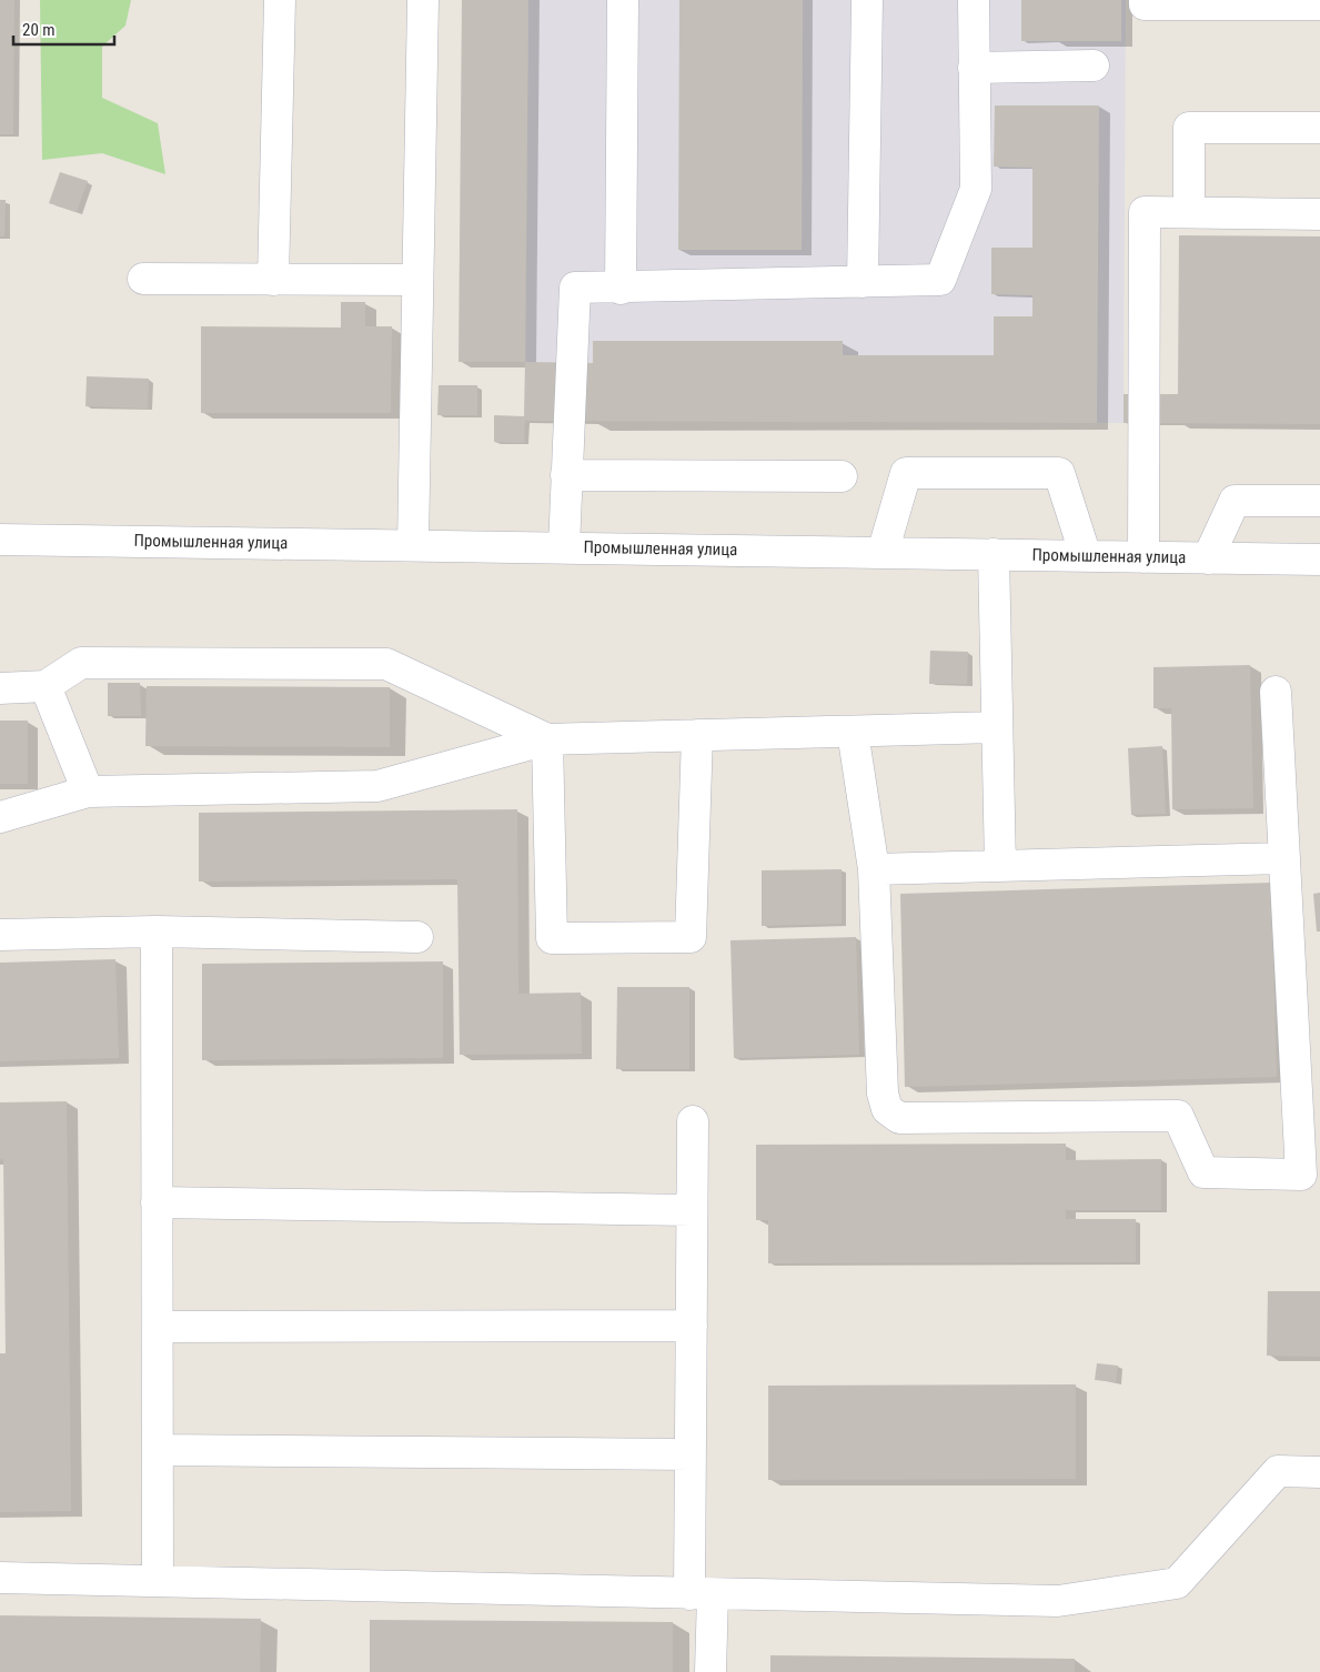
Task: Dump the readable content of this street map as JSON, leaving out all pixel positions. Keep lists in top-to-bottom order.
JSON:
{
  "streets": {
    "street": ["Промышленная улица"]
  },
  "scale_bar": "20 m"
}
